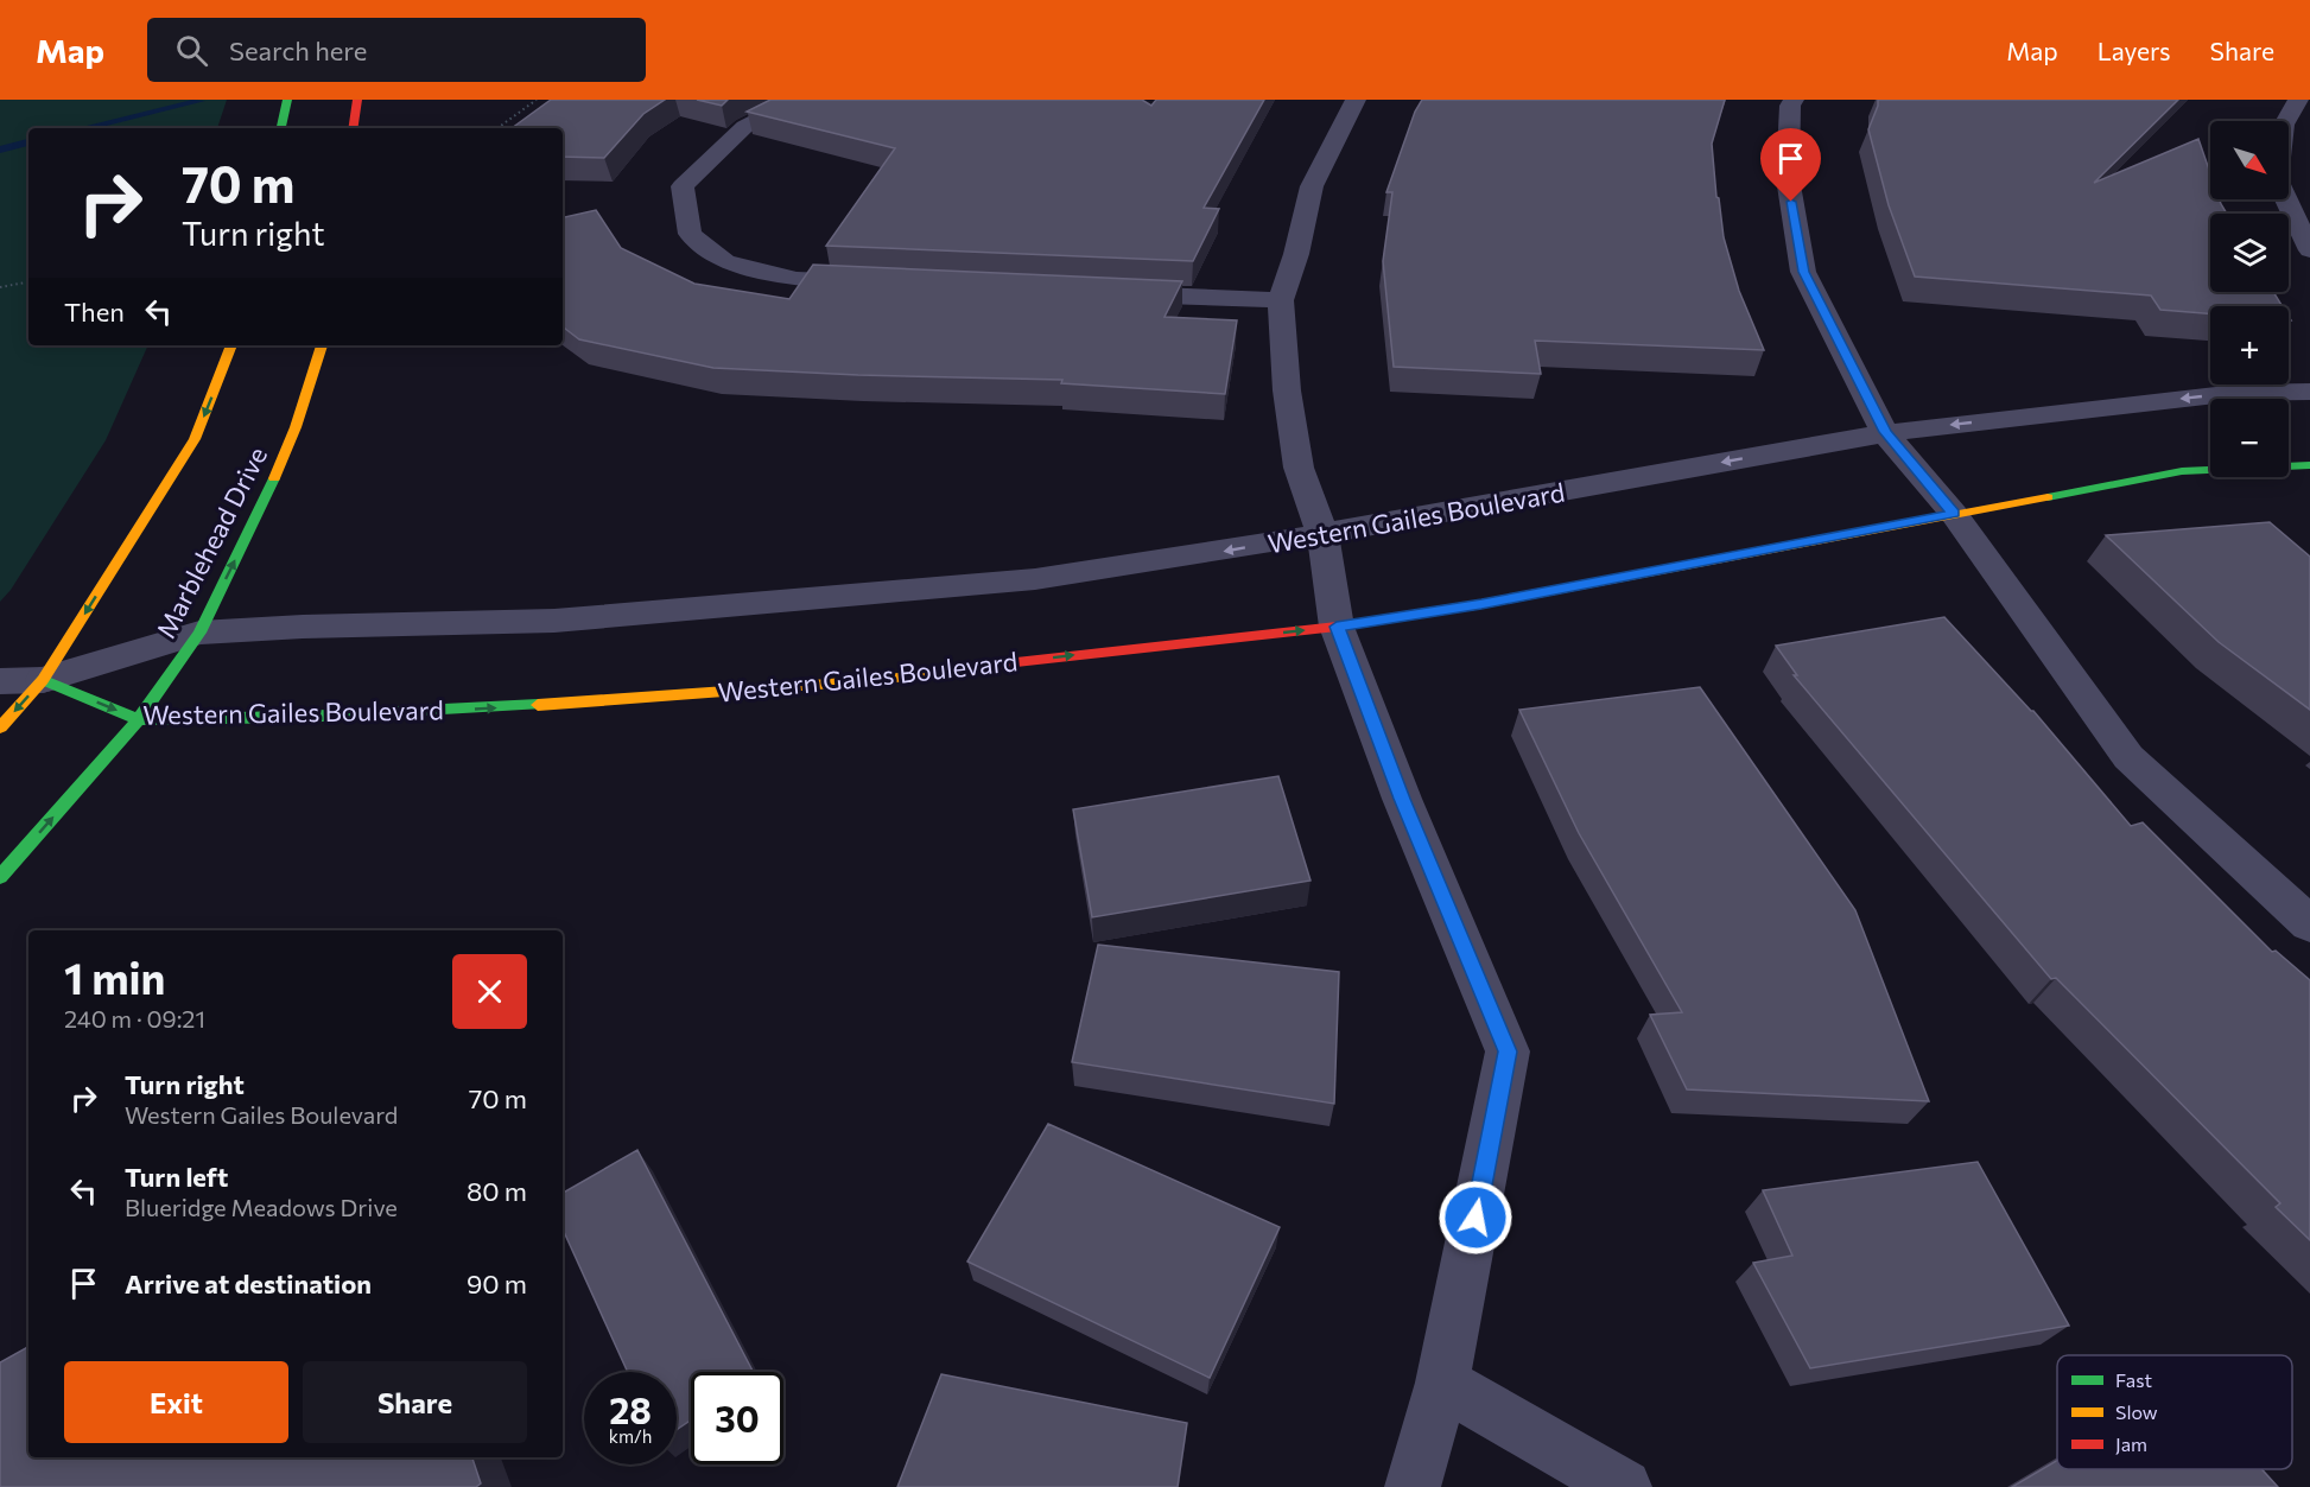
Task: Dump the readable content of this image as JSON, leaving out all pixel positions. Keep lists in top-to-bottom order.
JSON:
{
  "streets": {
    "street": ["Western Gailes Boulevard", "Marblehead Drive"]
  },
  "crossings": [
    ["Western Gailes Boulevard", "Marblehead Drive"]
  ],
  "legend": ["Fast", "Slow", "Jam"],
  "north": "bottom right",
  "page": {
    "header": "Map",
    "search": "Search here",
    "nav": ["Map", "Layers", "Share"],
    "map_buttons": ["+", "−"],
    "turn": ["70 m", "Turn right"],
    "then": "Then",
    "heading": ["1 min", "240 m · 09:21"],
    "list": [
      {
        "name": "Turn right",
        "note": "Western Gailes Boulevard",
        "value": "70 m"
      },
      {
        "name": "Turn left",
        "note": "Blueridge Meadows Drive",
        "value": "80 m"
      },
      {
        "name": "Arrive at destination",
        "value": "90 m"
      }
    ],
    "buttons": ["Exit", "Share"],
    "speed": "28 km/h",
    "limit": "30"
  }
}
